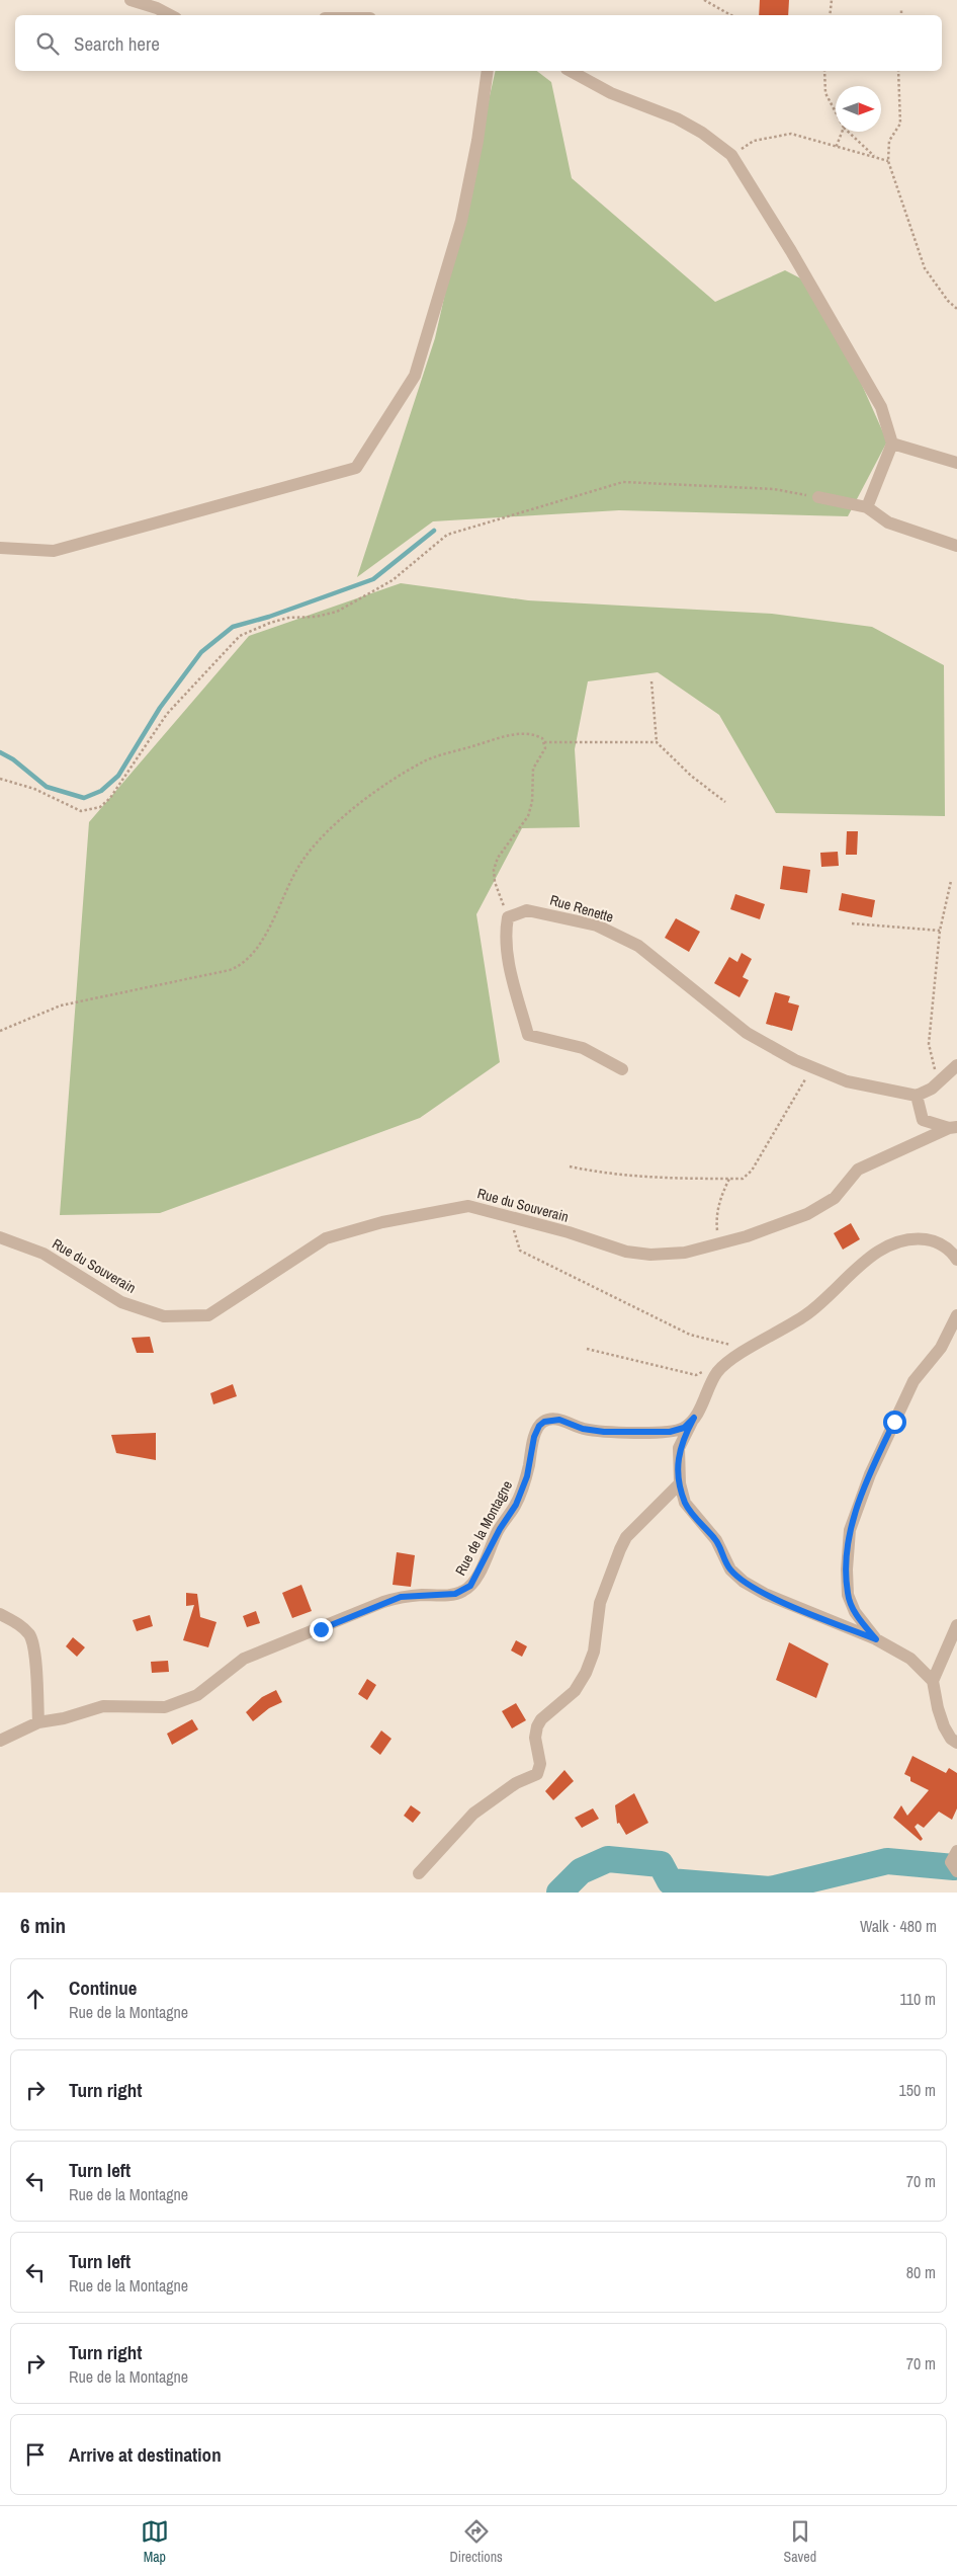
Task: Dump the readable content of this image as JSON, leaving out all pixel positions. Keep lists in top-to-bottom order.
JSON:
{
  "streets": {
    "street": ["Rue Renette", "Rue du Souverain", "Rue de la Montagne"]
  },
  "north": "right",
  "page": {
    "search": "Search here",
    "heading": ["6 min", "Walk · 480 m"],
    "list": [
      ["Continue", "Rue de la Montagne", "110 m"],
      ["Turn right", "150 m"],
      ["Turn left", "Rue de la Montagne", "70 m"],
      ["Turn left", "Rue de la Montagne", "80 m"],
      ["Turn right", "Rue de la Montagne", "70 m"],
      "Arrive at destination"
    ],
    "nav": ["Map", "Directions", "Saved"]
  }
}
